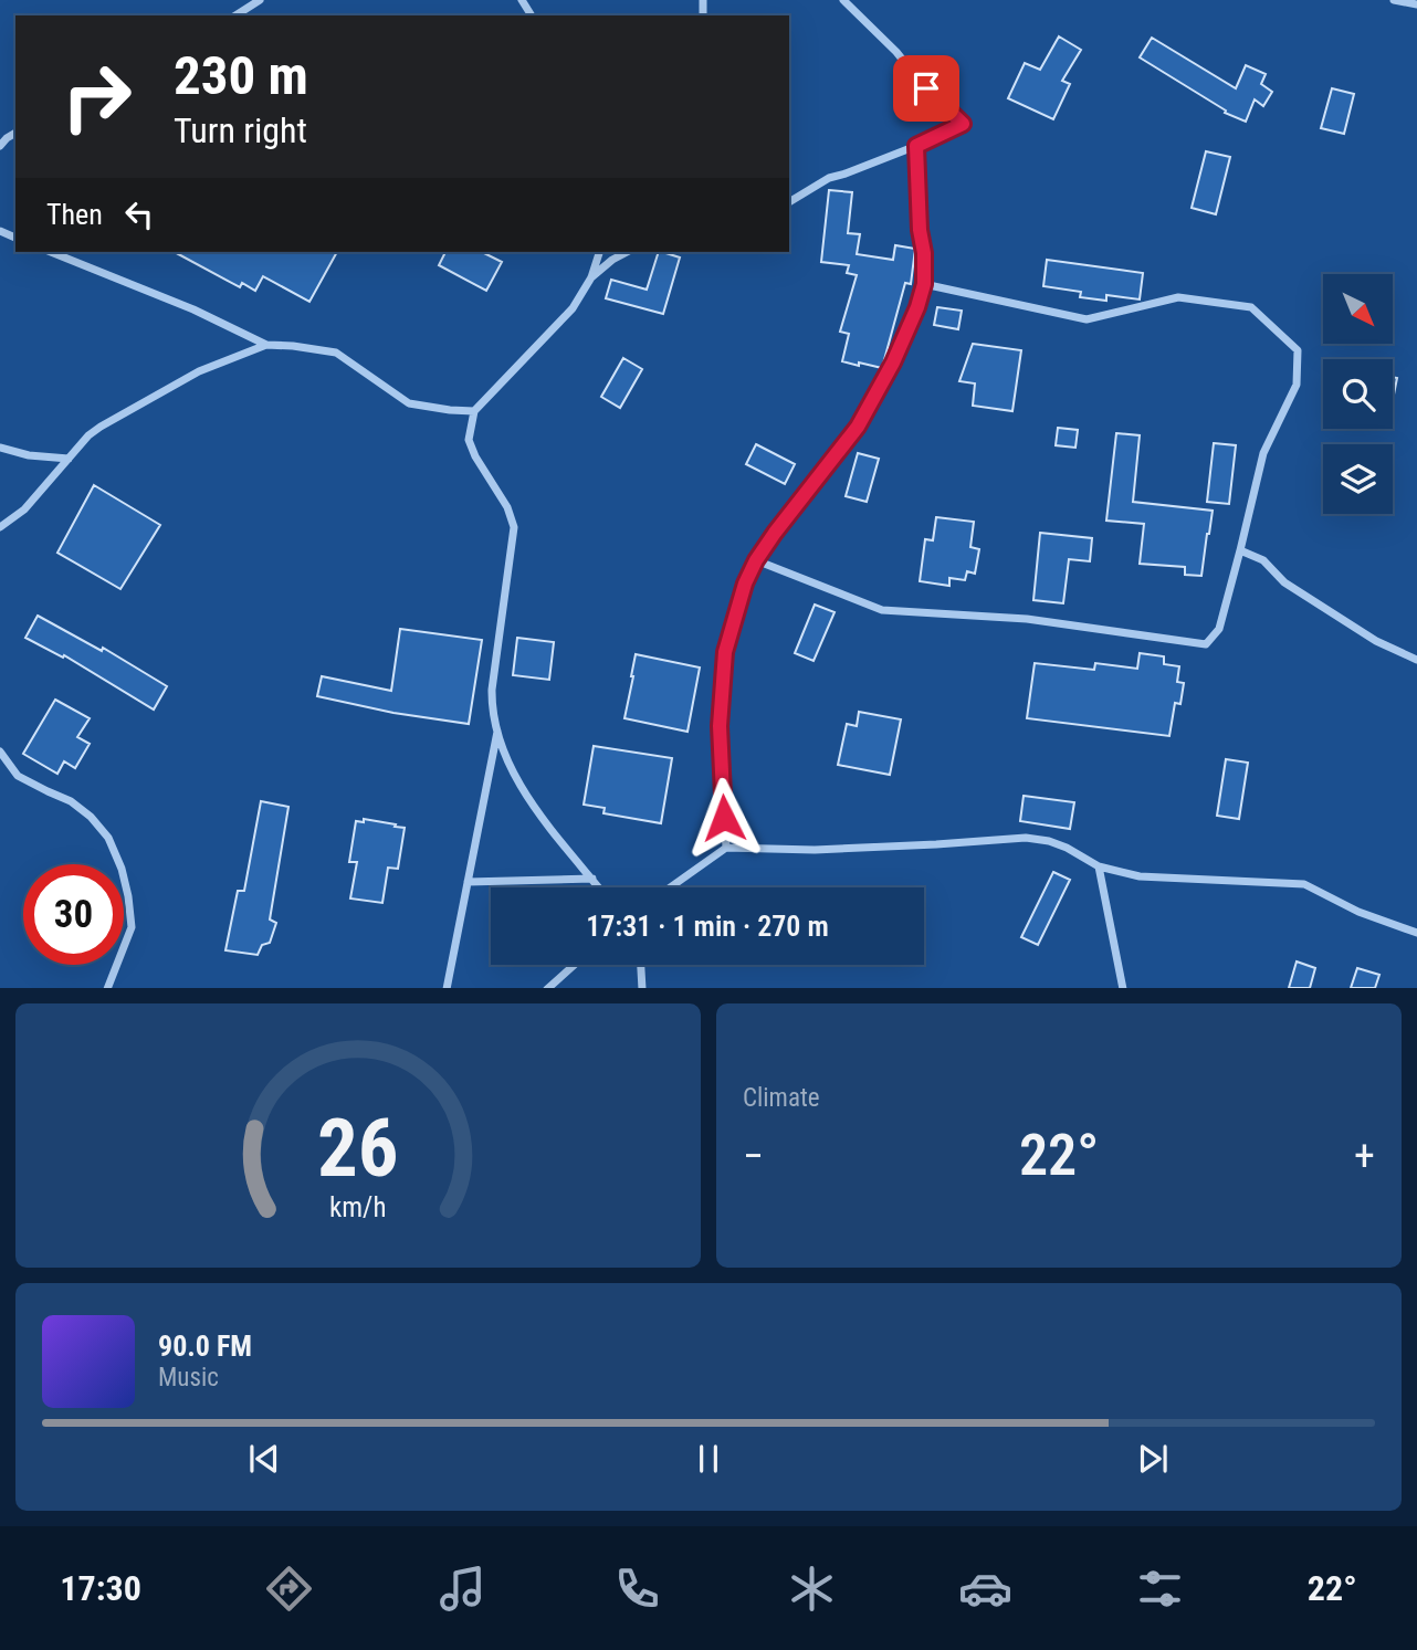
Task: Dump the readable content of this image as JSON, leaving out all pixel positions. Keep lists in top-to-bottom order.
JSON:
{
  "north": "bottom right",
  "page": {
    "turn": ["230 m", "Turn right"],
    "then": "Then",
    "limit": "30",
    "trip": "17:31 · 1 min · 270 m",
    "tile": "Climate",
    "heat": ["−", "22°", "+"],
    "song": ["90.0 FM", "Music"],
    "tabs": ["17:30", "22°"],
    "gauge": ["26", "km/h"]
  }
}
